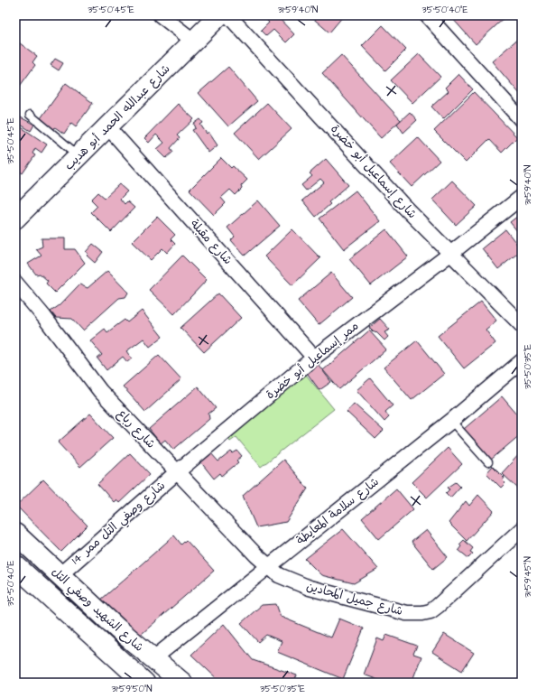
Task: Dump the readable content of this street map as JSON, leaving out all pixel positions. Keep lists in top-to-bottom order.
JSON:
{
  "streets": {
    "main road": ["شارع عبدالله الحمد أبو هديب", "شارع الشهيد وصفي التل"],
    "street": [
      "شارع إسماعيل أبو خضرة",
      "شارع مقبلة",
      "ممر إسماعيل أبو خضرة",
      "شارع رباع",
      "شارع سلامة المعايطة",
      "شارع وصفي التل ممر 14",
      "شارع جميل المحادين"
    ]
  },
  "crossings": [
    ["شارع عبدالله الحمد أبو هديب", "شارع مقبلة"],
    ["شارع إسماعيل أبو خضرة", "ممر إسماعيل أبو خضرة"],
    ["شارع مقبلة", "ممر إسماعيل أبو خضرة"],
    ["ممر إسماعيل أبو خضرة", "شارع رباع"],
    ["ممر إسماعيل أبو خضرة", "شارع وصفي التل ممر 14"],
    ["شارع رباع", "شارع سلامة المعايطة"],
    ["شارع رباع", "شارع وصفي التل ممر 14"],
    ["شارع رباع", "شارع جميل المحادين"],
    ["شارع سلامة المعايطة", "شارع جميل المحادين"],
    ["شارع سلامة المعايطة", "شارع الشهيد وصفي التل"],
    ["شارع وصفي التل ممر 14", "شارع الشهيد وصفي التل"]
  ],
  "coordinates": [
    "35°50'45\"E",
    "31°59'40\"N",
    "35°50'40\"E",
    "35°50'35\"E",
    "31°59'45\"N",
    "31°59'50\"N"
  ]
}
